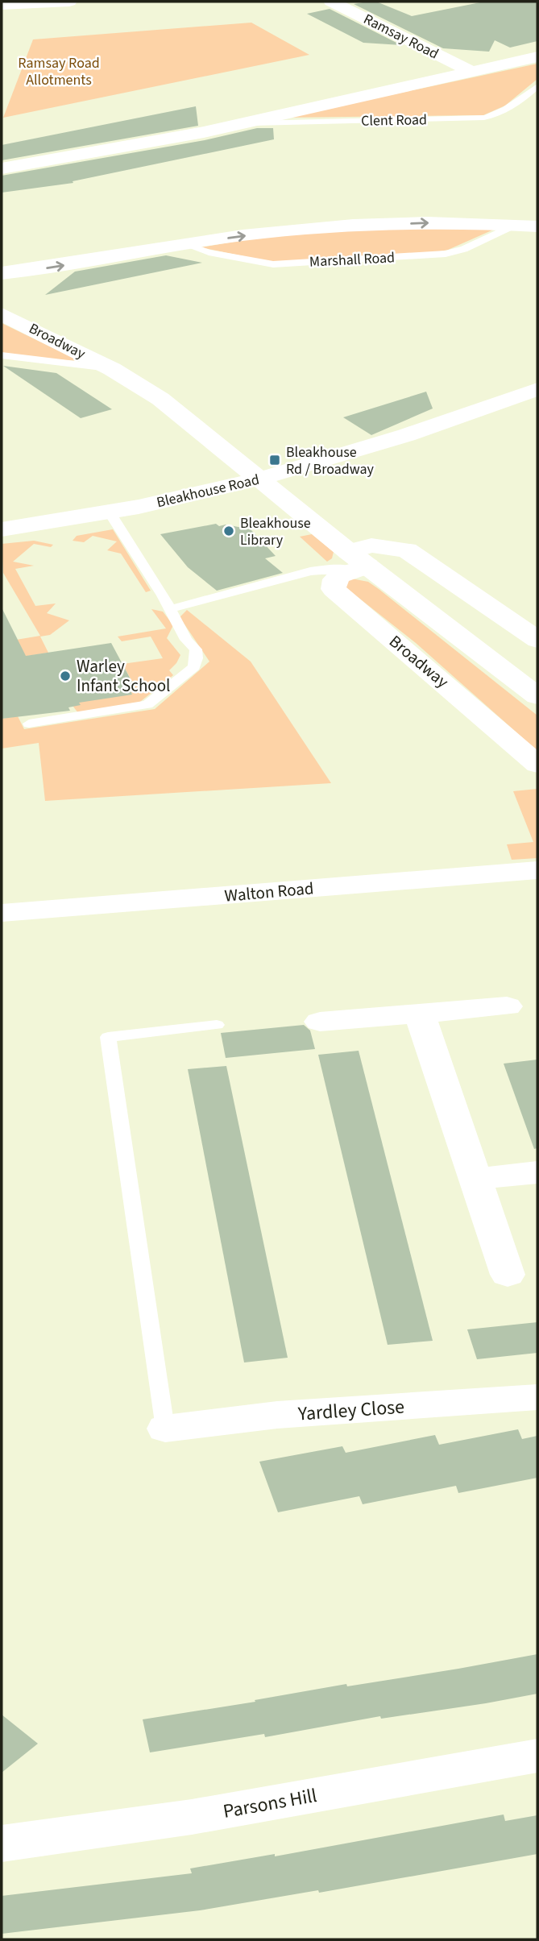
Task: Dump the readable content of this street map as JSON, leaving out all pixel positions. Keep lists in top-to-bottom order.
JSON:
{
  "streets": {
    "street": [
      "Ramsay Road",
      "Clent Road",
      "Marshall Road",
      "Broadway",
      "Bleakhouse Road",
      "Walton Road",
      "Yardley Close",
      "Parsons Hill"
    ]
  },
  "crossings": [
    ["Ramsay Road", "Clent Road"],
    ["Broadway", "Bleakhouse Road"]
  ],
  "one_way": ["Marshall Road"],
  "parks": ["Ramsay Road Allotments"],
  "places": {
    "transit": ["Bleakhouse Rd / Broadway"],
    "other": ["Bleakhouse Library", "Warley Infant School"]
  }
}
